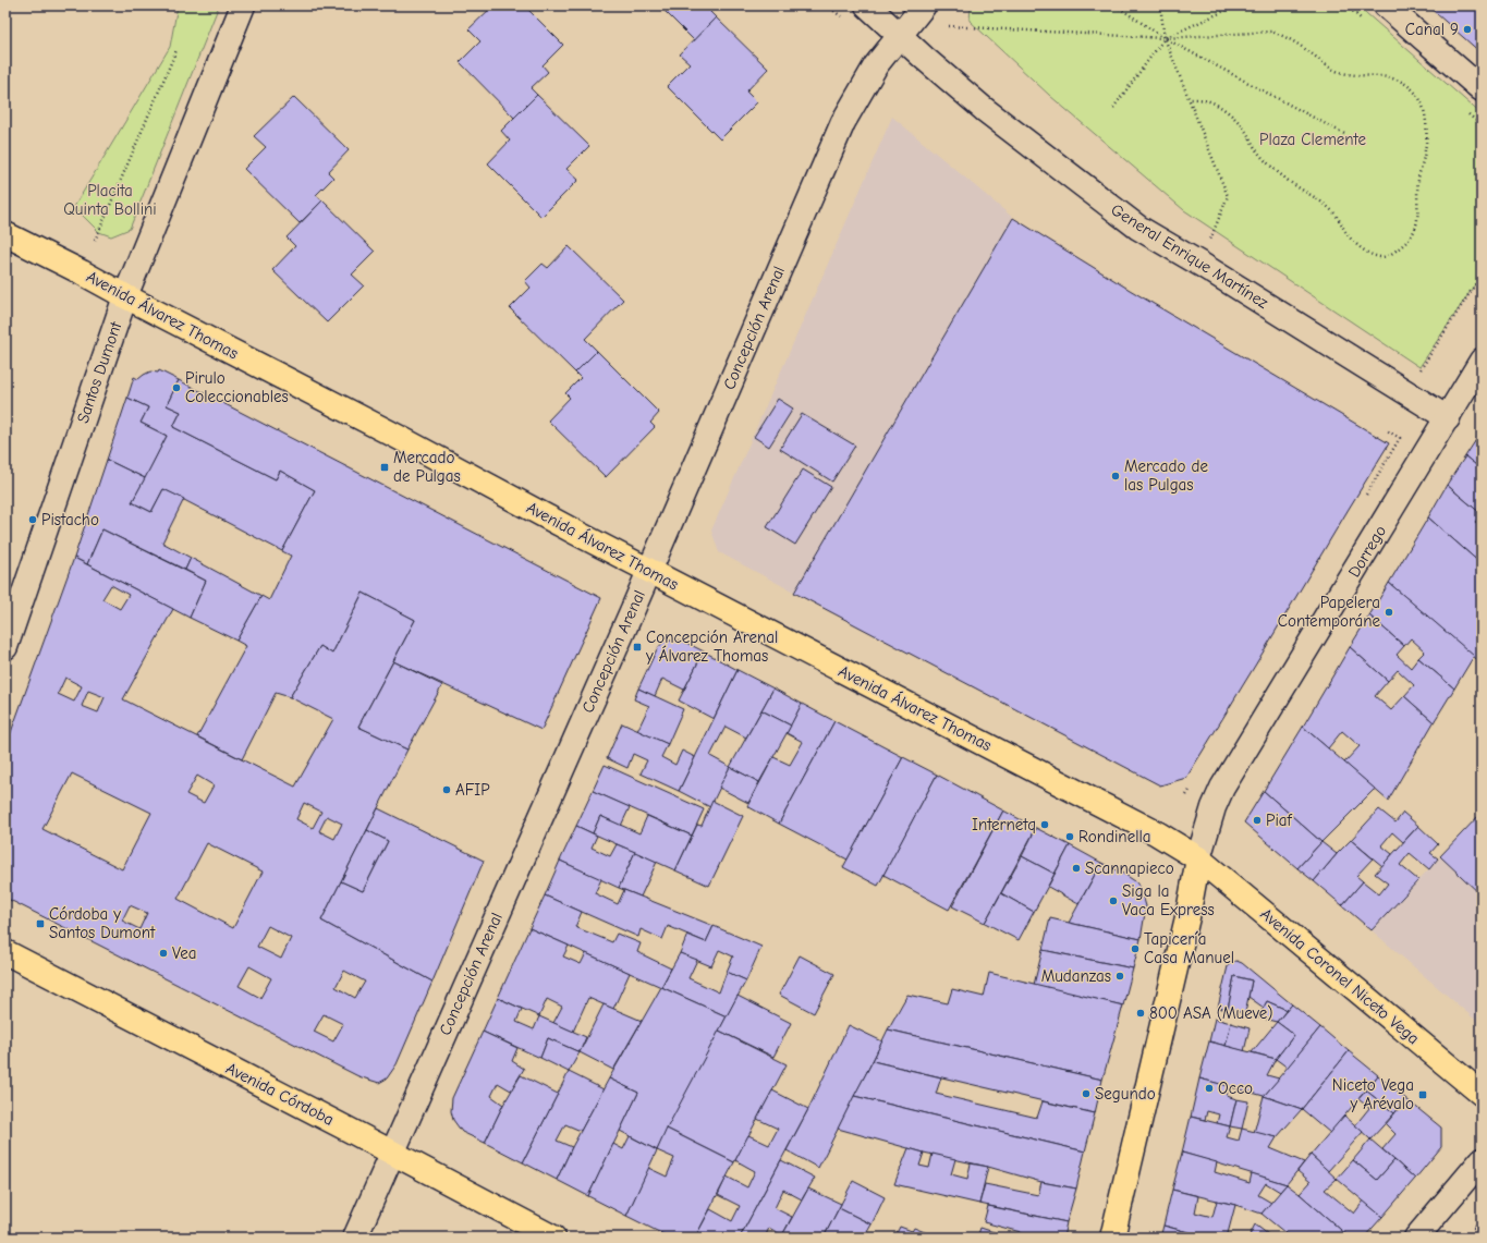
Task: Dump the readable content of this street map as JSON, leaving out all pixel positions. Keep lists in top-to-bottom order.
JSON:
{
  "streets": {
    "main road": ["Avenida Álvarez Thomas", "Avenida Coronel Niceto Vega", "Avenida Córdoba"],
    "street": [
      "General Enrique Martínez",
      "Concepción Arenal",
      "Santos Dumont",
      "Dorrego"
    ]
  },
  "crossings": [
    ["General Enrique Martínez", "Concepción Arenal"],
    ["General Enrique Martínez", "Dorrego"],
    ["Avenida Álvarez Thomas", "Concepción Arenal"],
    ["Avenida Álvarez Thomas", "Santos Dumont"],
    ["Avenida Álvarez Thomas", "Dorrego"],
    ["Avenida Álvarez Thomas", "Avenida Coronel Niceto Vega"],
    ["Concepción Arenal", "Avenida Córdoba"],
    ["Dorrego", "Avenida Coronel Niceto Vega"]
  ],
  "parks": ["Plaza Clemente", "Placita Quinta Bollini"],
  "places": {
    "other": [
      "Canal 9",
      "Pirulo Coleccionables",
      "Mercado de las Pulgas",
      "Pistacho",
      "Papelera Contemporáne",
      "AFIP",
      "Piaf",
      "Internetq",
      "Rondinella",
      "Scannapieco",
      "Siga la Vaca Express",
      "Tapicería Casa Manuel",
      "Vea",
      "Mudanzas",
      "800 ASA (Mueve)",
      "Occo",
      "Segundo"
    ],
    "transit": [
      "Mercado de Pulgas",
      "Concepción Arenal y Álvarez Thomas",
      "Córdoba y Santos Dumont",
      "Niceto Vega y Arévalo"
    ]
  }
}
